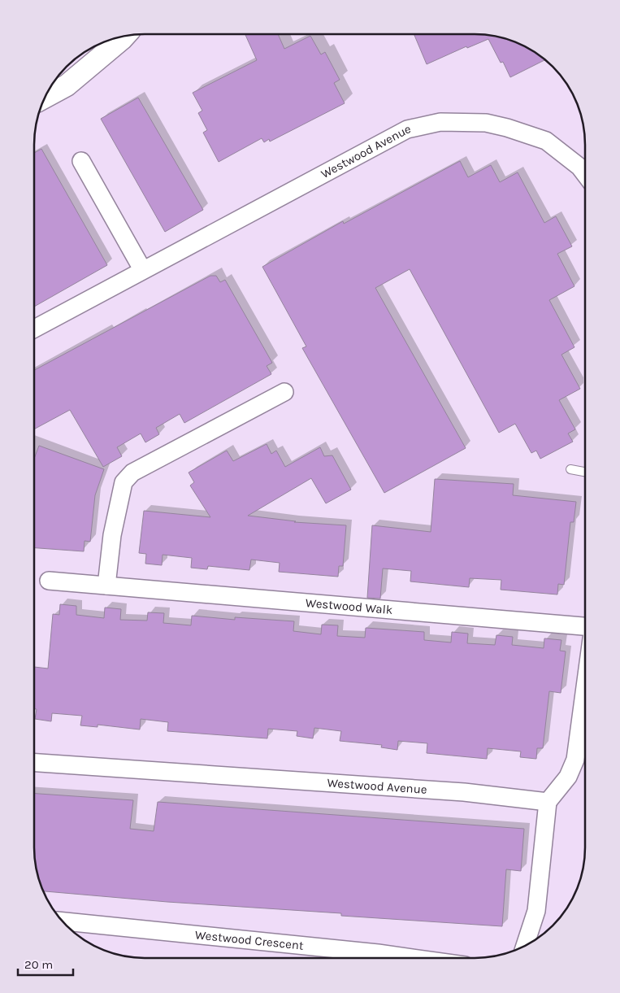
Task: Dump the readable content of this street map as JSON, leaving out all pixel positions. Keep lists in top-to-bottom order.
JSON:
{
  "streets": {
    "street": ["Westwood Avenue", "Westwood Walk", "Westwood Crescent"]
  },
  "scale_bar": "20 m"
}
